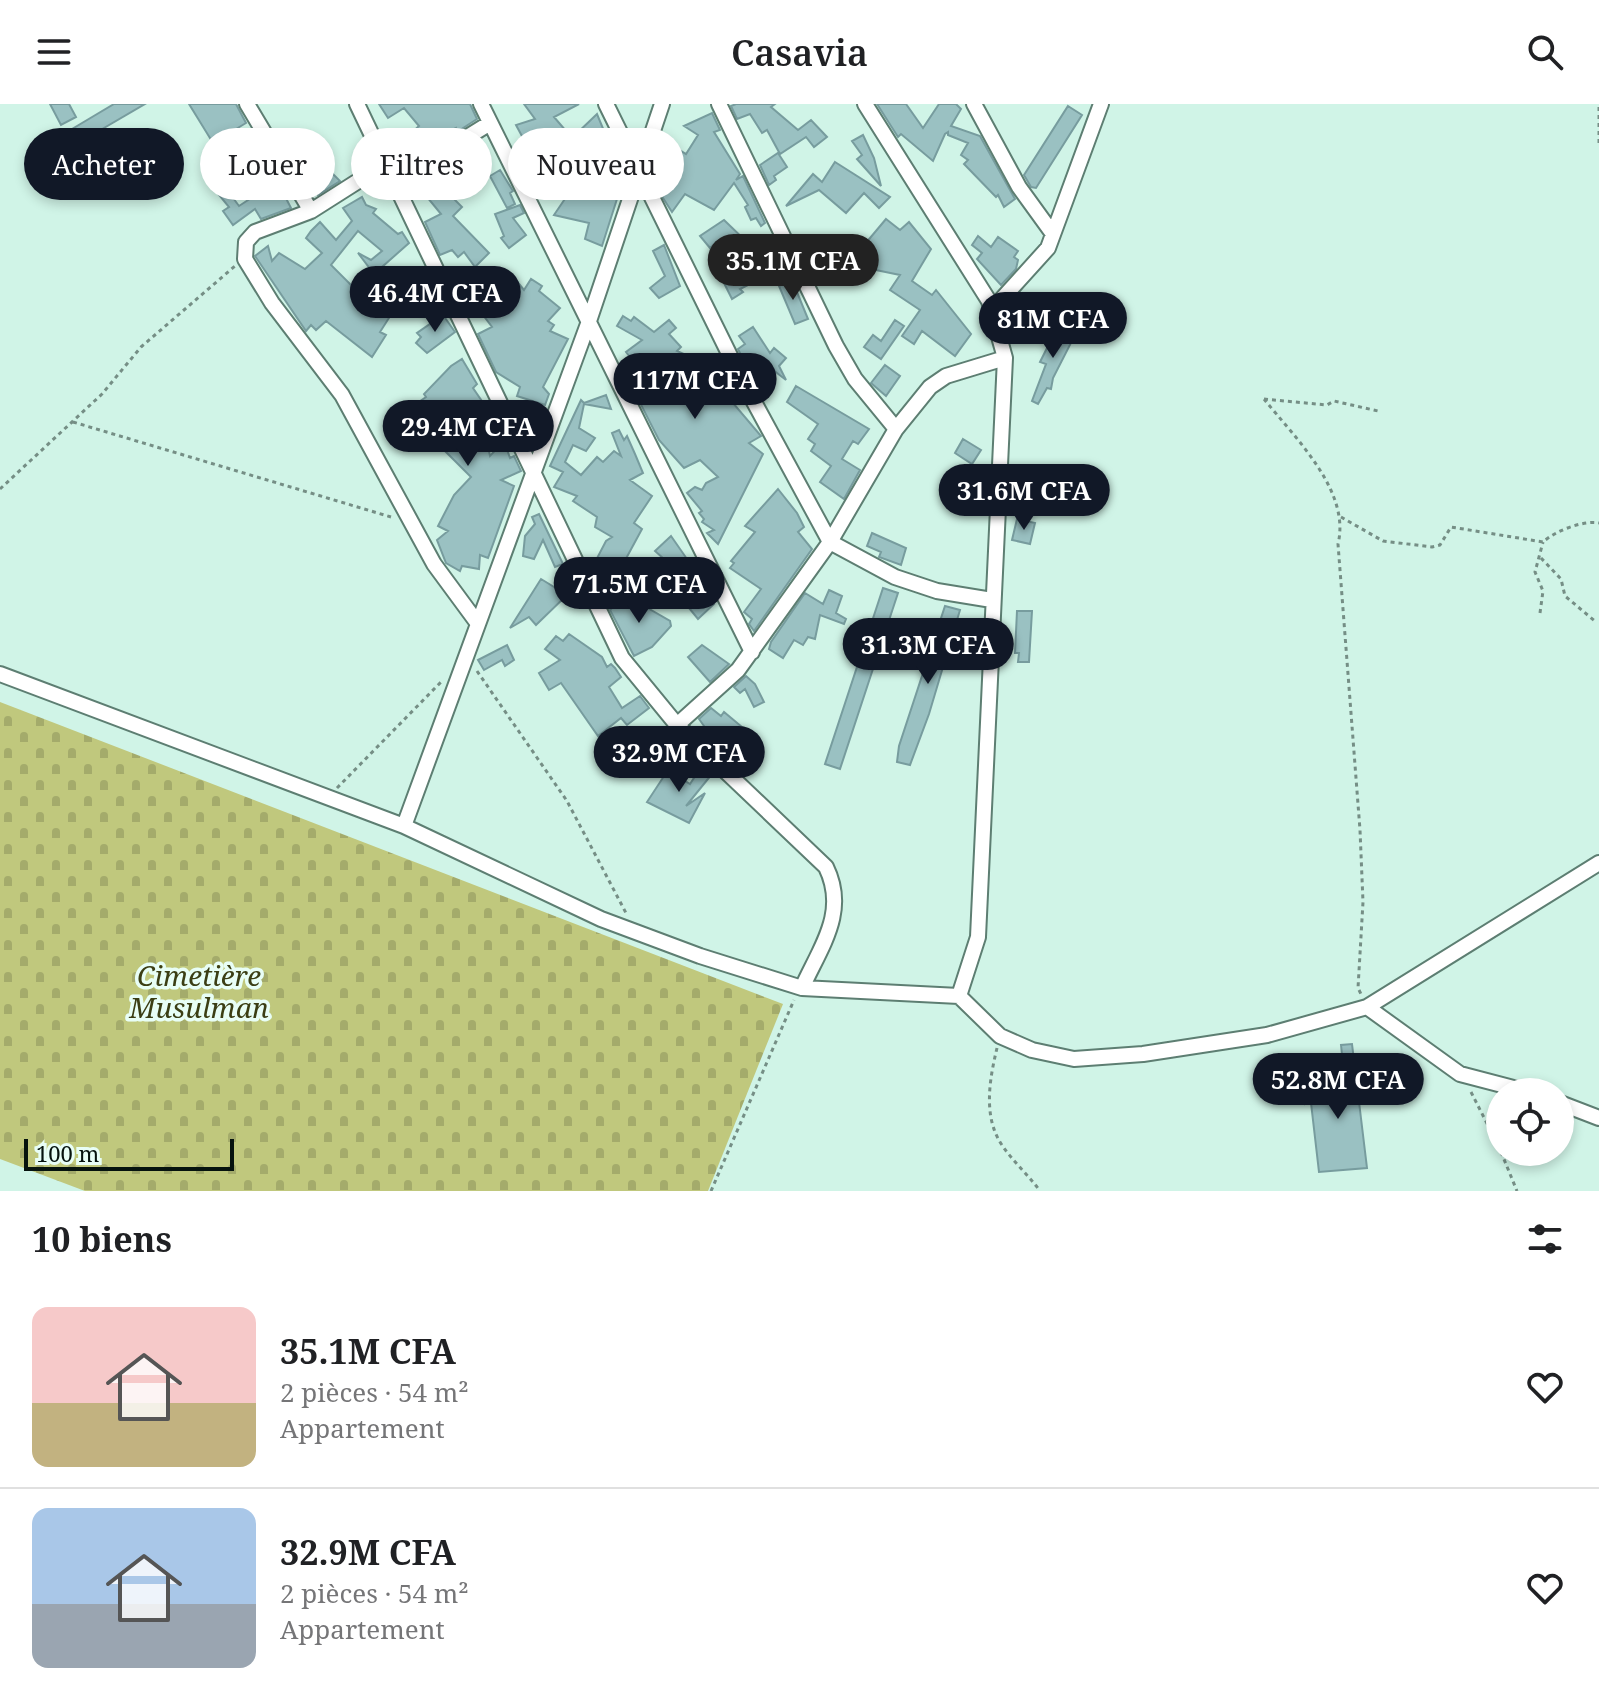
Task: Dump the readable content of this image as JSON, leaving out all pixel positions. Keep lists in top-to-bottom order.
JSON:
{
  "parks": ["Cimetière Musulman"],
  "scale_bar": "100 m",
  "page": {
    "header": "Casavia",
    "chip": [
      "Acheter",
      "Louer",
      "Filtres",
      "Nouveau"
    ],
    "price": [
      "35.1M CFA",
      "46.4M CFA",
      "81M CFA",
      "117M CFA",
      "29.4M CFA",
      "31.6M CFA",
      "71.5M CFA",
      "31.3M CFA",
      "32.9M CFA",
      "52.8M CFA"
    ],
    "scale": "100 m",
    "heading": "10 biens",
    "list": [
      {
        "name": "35.1M CFA",
        "note": "2 pièces · 54 m² · Appartement"
      },
      {
        "name": "32.9M CFA",
        "note": "2 pièces · 54 m² · Appartement"
      }
    ]
  }
}
